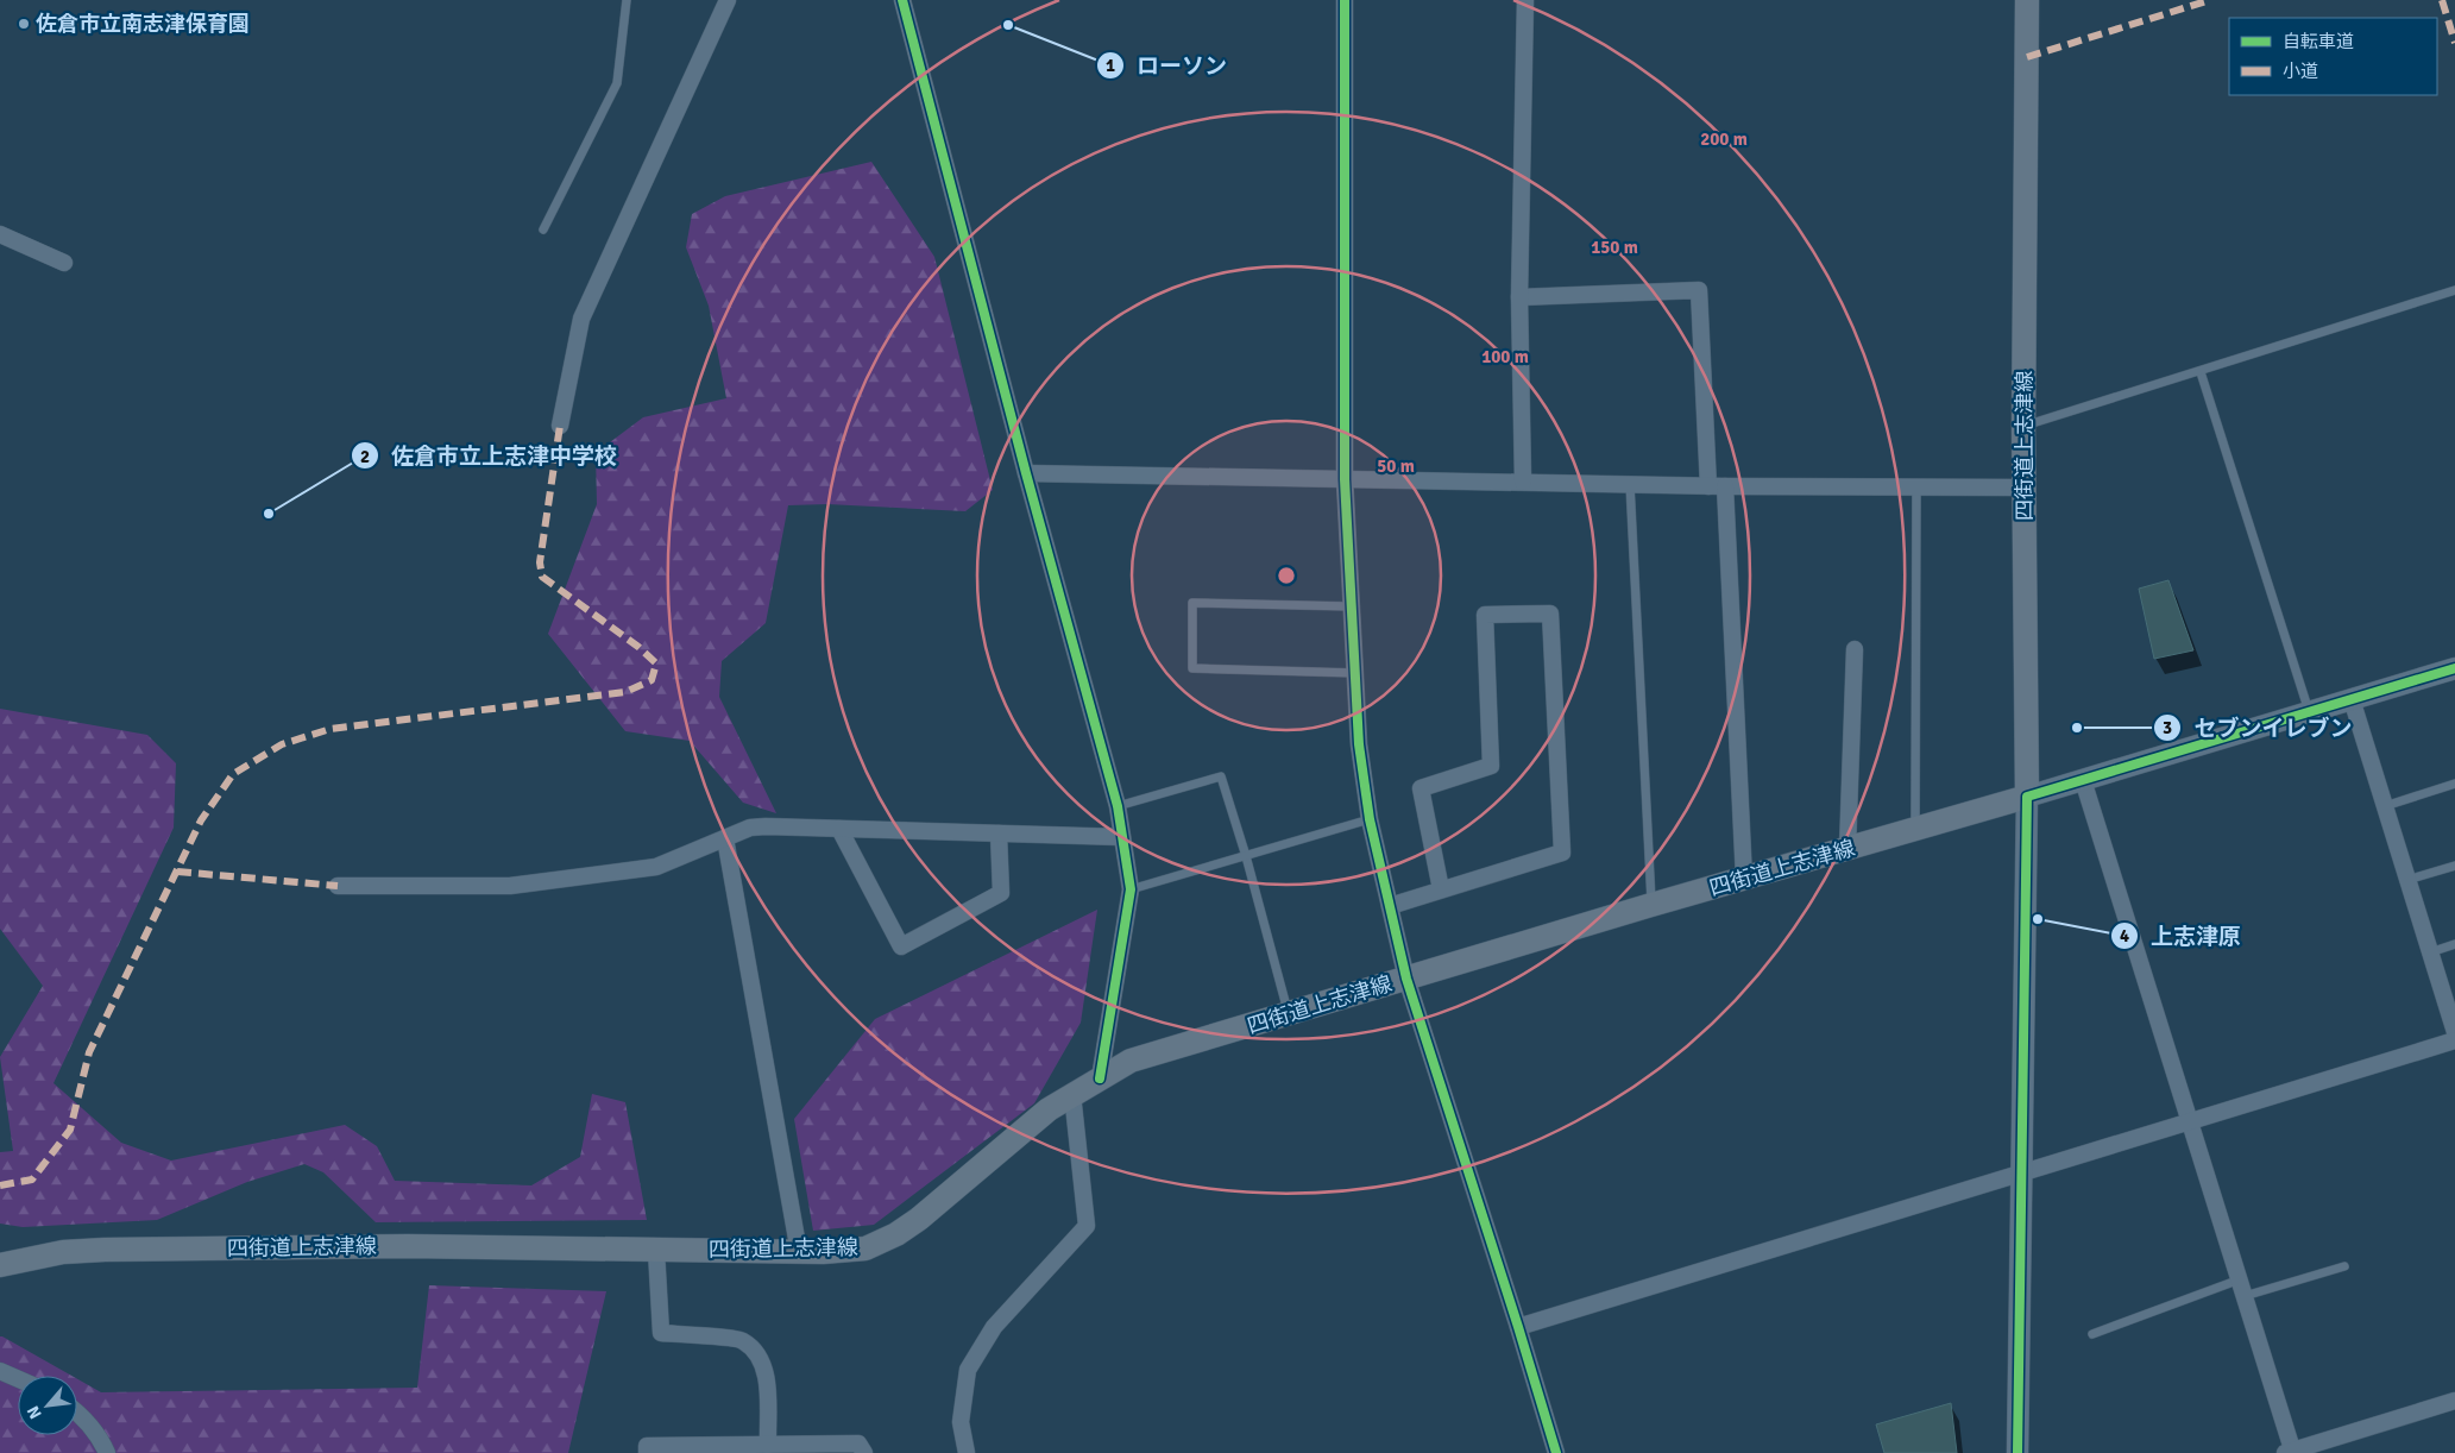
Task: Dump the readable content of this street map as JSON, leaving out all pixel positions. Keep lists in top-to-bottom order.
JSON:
{
  "streets": {
    "main road": ["四街道上志津線"]
  },
  "places": [
    "佐倉市立南志津保育園",
    "ローソン",
    "佐倉市立上志津中学校",
    "セブンイレブン",
    "上志津原"
  ],
  "legend": ["自転車道", "小道"],
  "north": "bottom left",
  "rings": [
    "200 m",
    "150 m",
    "100 m",
    "50 m"
  ]
}
